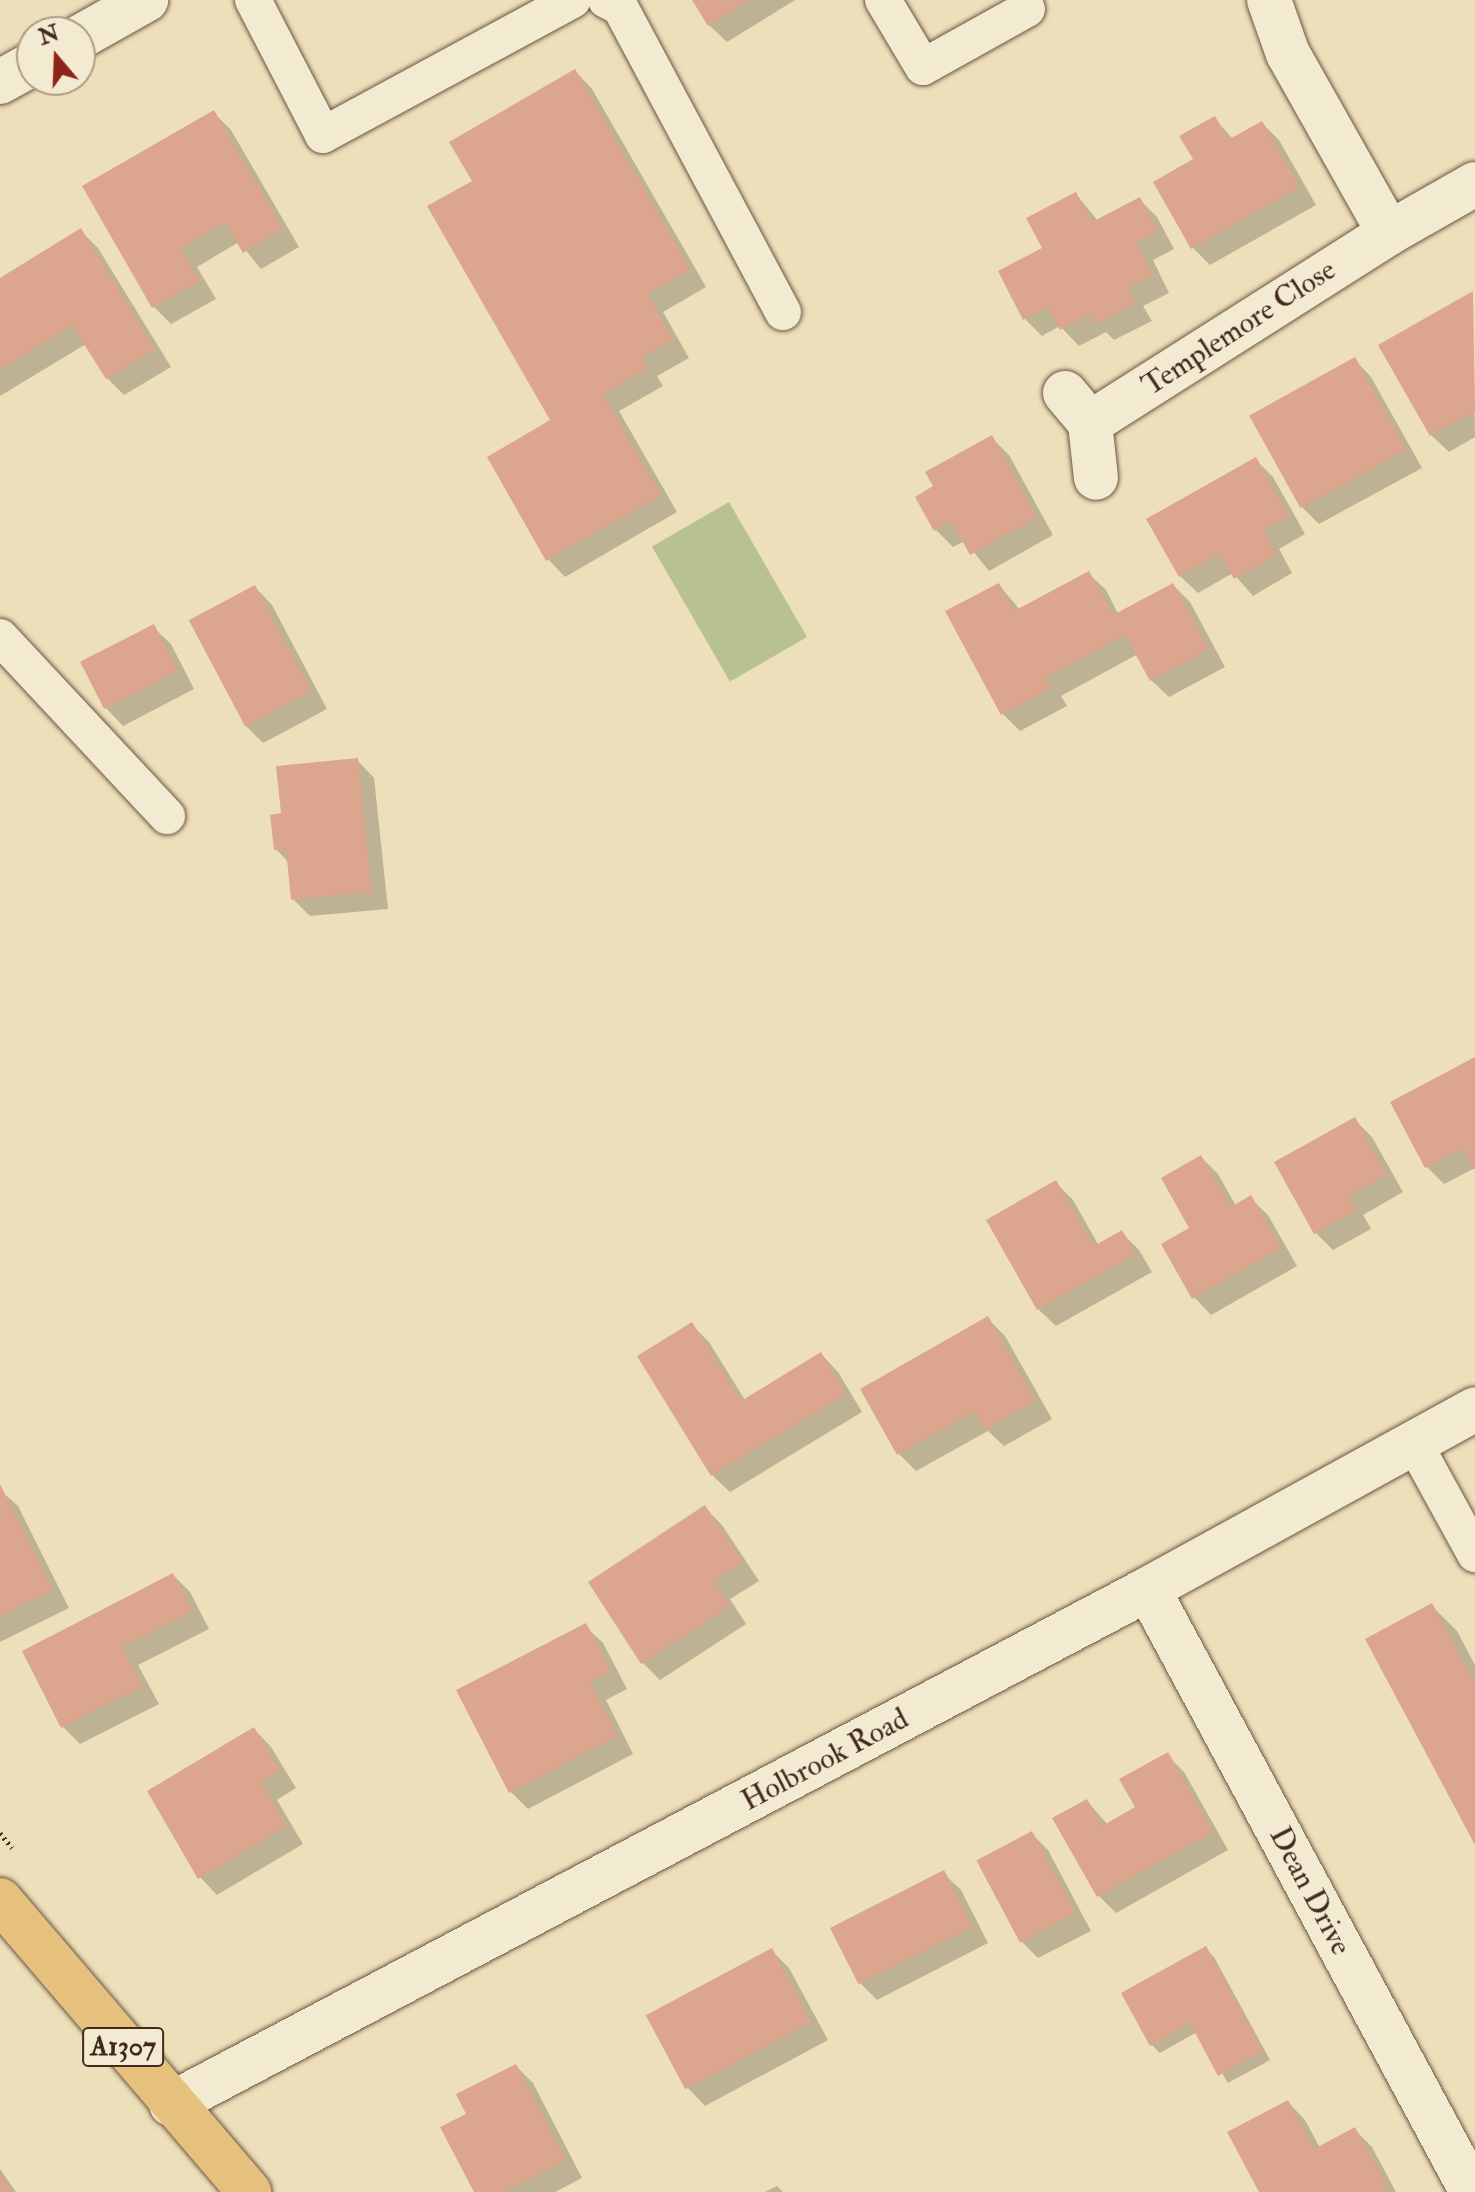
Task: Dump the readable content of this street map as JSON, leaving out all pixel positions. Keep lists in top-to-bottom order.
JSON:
{
  "streets": {
    "main road": ["A1307"],
    "street": ["Templemore Close", "Holbrook Road", "Dean Drive"]
  },
  "crossings": [
    ["Holbrook Road", "Dean Drive"],
    ["Holbrook Road", "A1307"]
  ],
  "north": "top"
}
